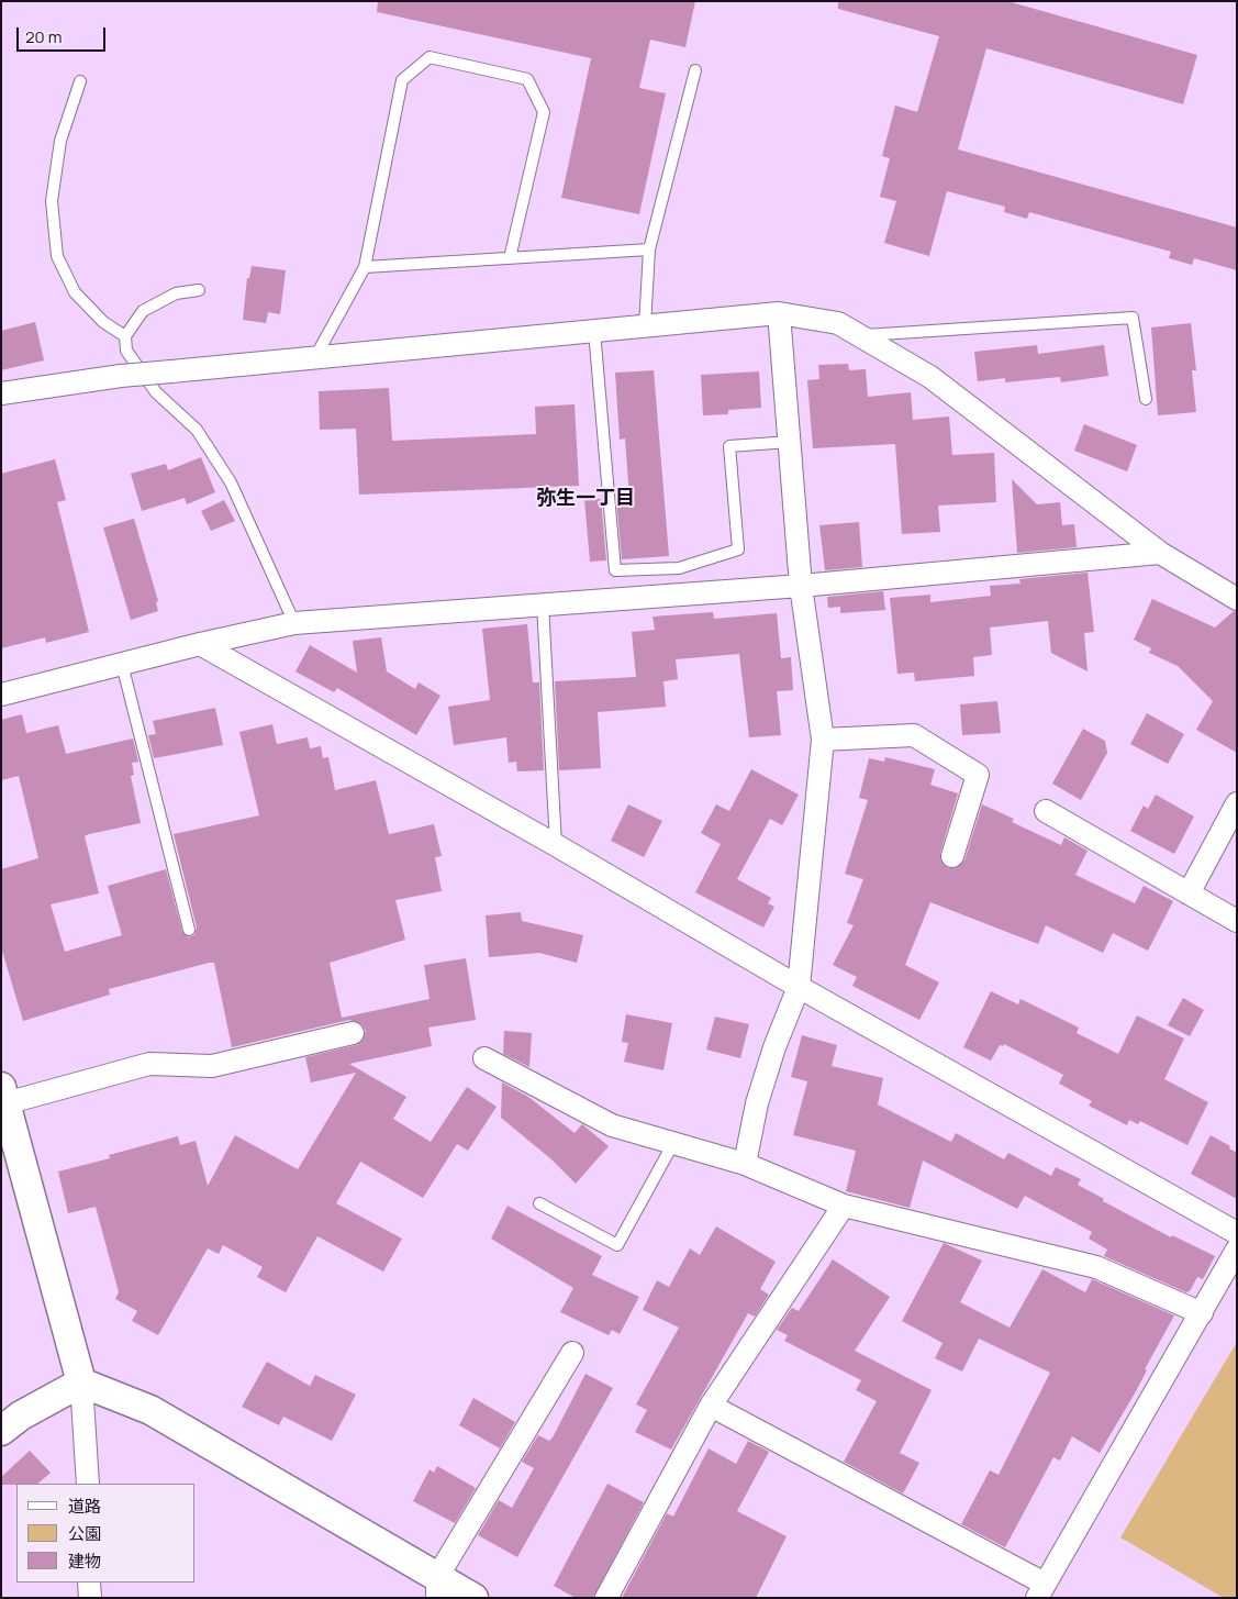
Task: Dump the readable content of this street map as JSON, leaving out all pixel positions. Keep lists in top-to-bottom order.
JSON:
{
  "districts": ["弥生一丁目"],
  "legend": ["道路", "公園", "建物"],
  "scale_bar": "20 m"
}
